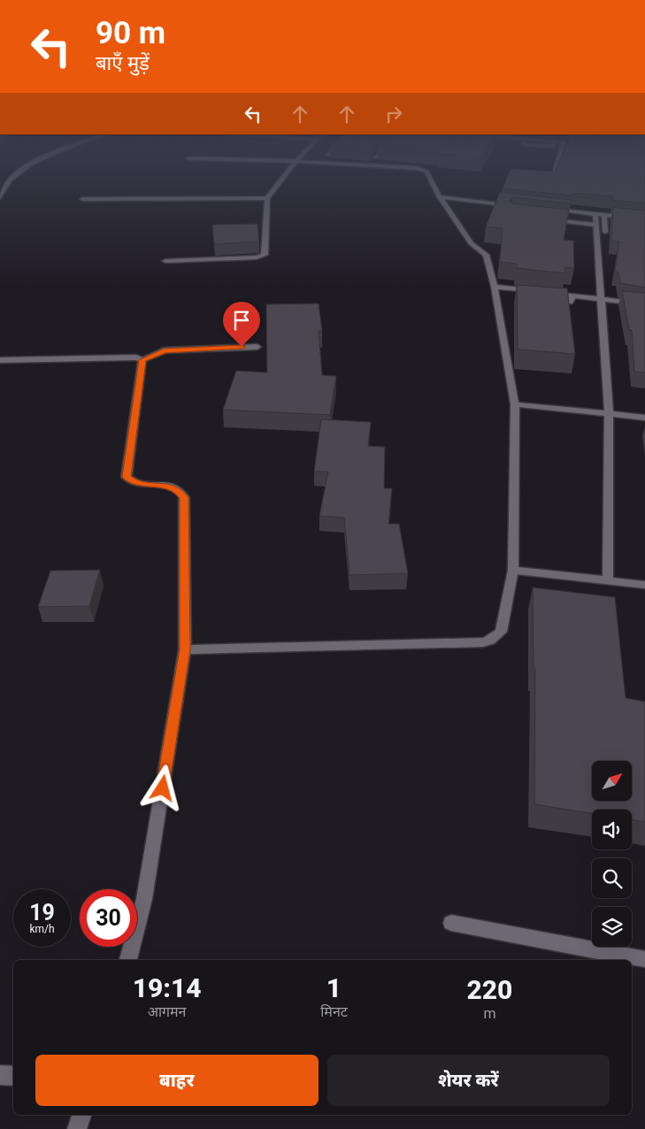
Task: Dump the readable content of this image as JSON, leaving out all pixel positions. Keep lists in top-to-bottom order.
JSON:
{
  "north": "top right",
  "page": {
    "turn": ["90 m", "बाएँ मुड़ें"],
    "speed": "19 km/h",
    "limit": "30",
    "eta": [
      "19:14",
      "आगमन",
      "1",
      "मिनट",
      "220",
      "m"
    ],
    "buttons": ["बाहर", "शेयर करें"]
  }
}
